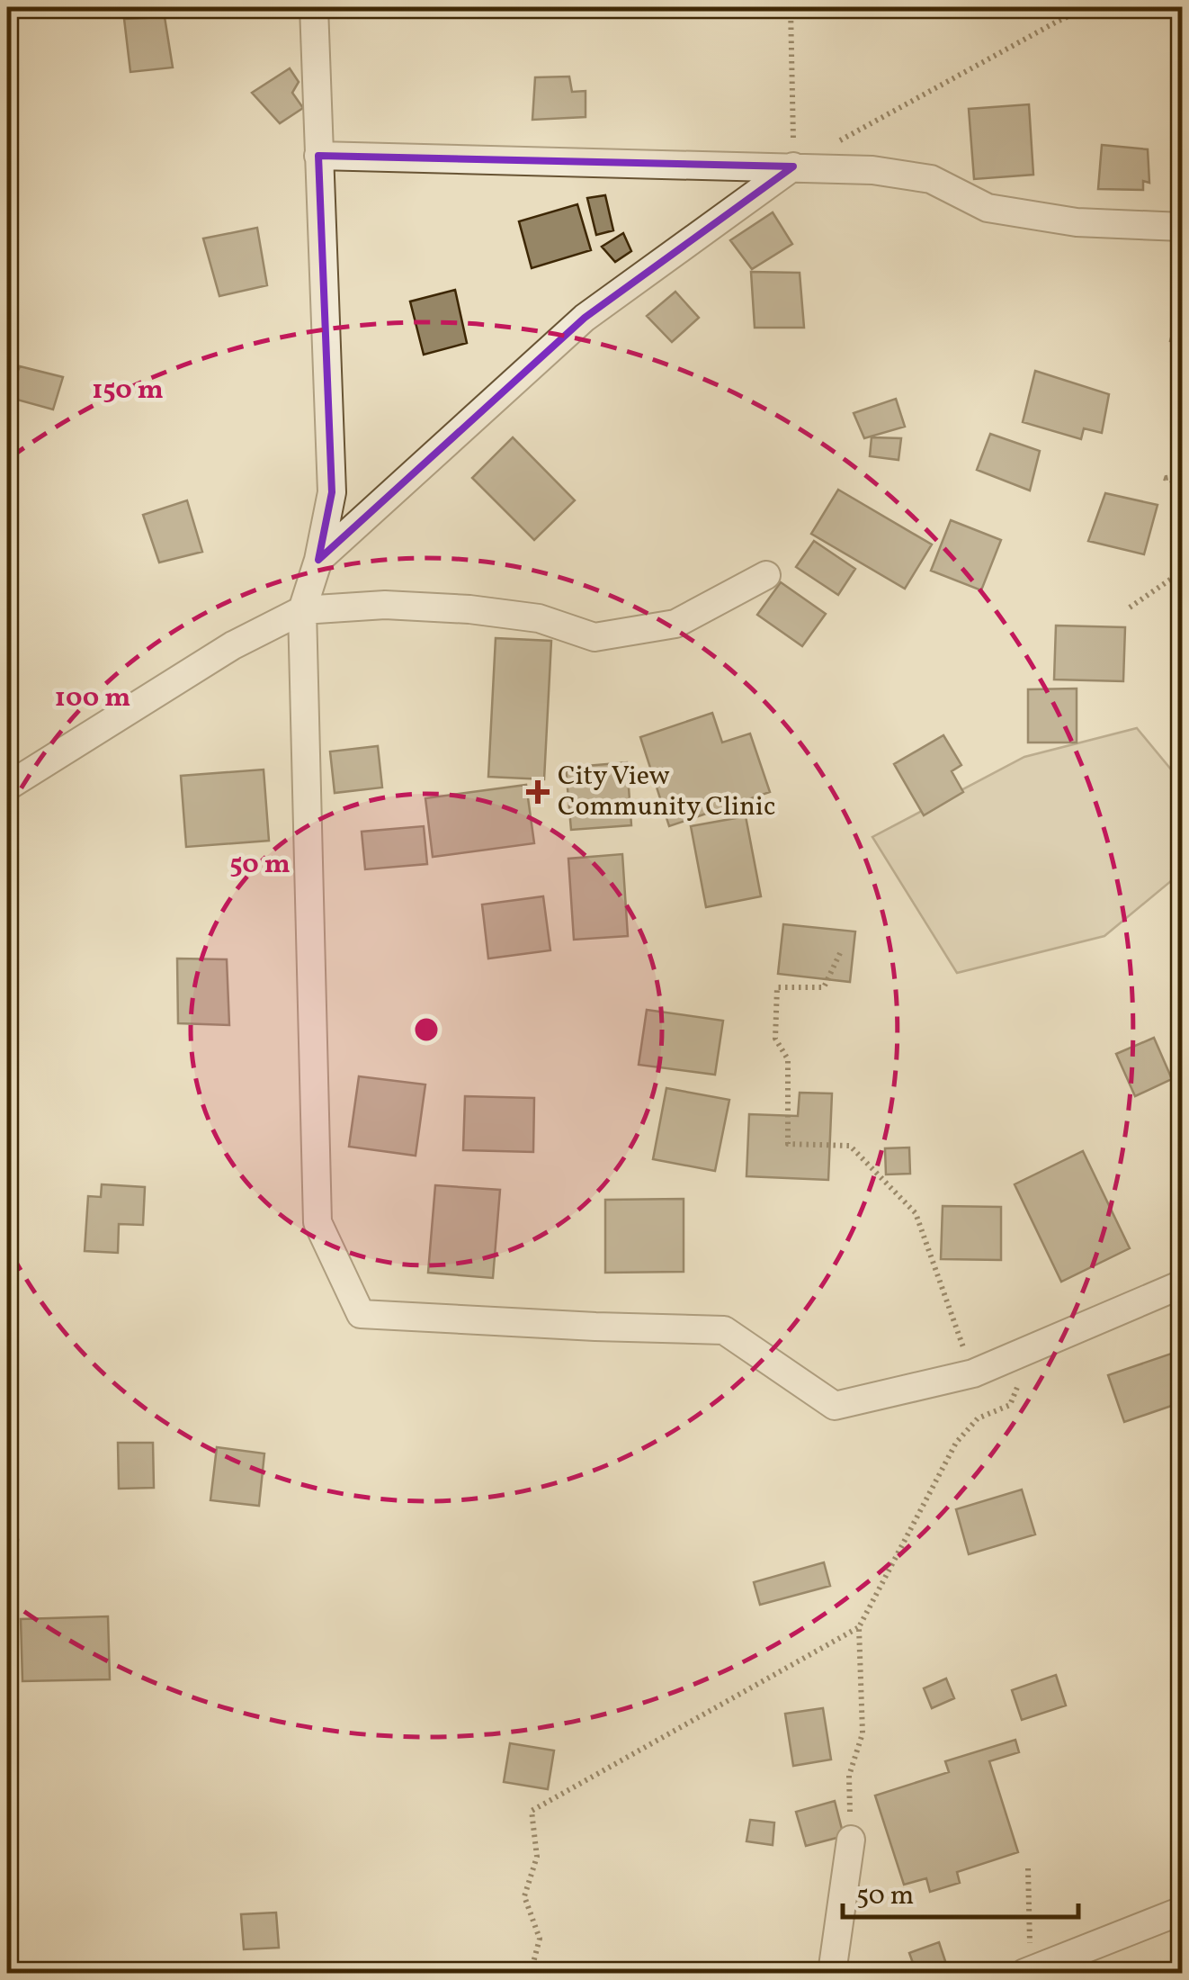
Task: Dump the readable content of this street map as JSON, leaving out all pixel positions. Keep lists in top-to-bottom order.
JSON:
{
  "places": {
    "health": ["City View Community Clinic"]
  },
  "scale_bar": "50 m",
  "rings": ["150 m", "100 m", "50 m"]
}
